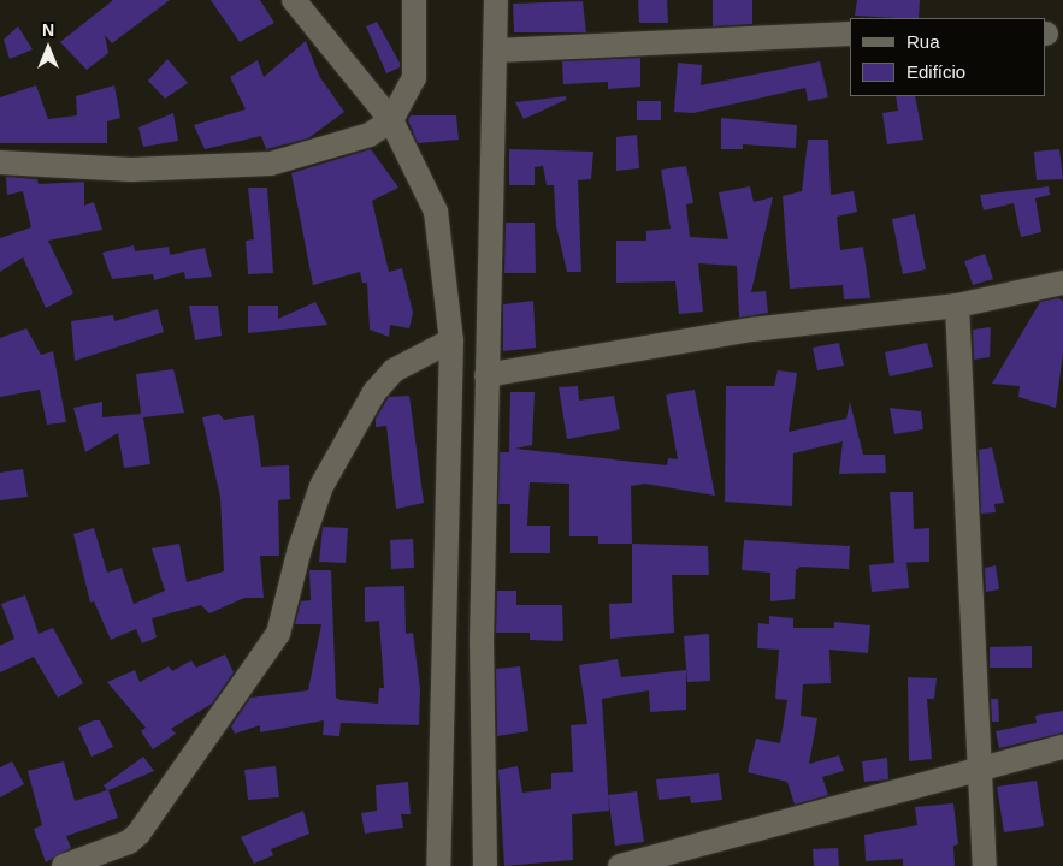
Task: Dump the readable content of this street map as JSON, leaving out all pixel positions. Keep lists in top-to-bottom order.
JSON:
{
  "legend": ["Rua", "Edifício"],
  "north": "top"
}
